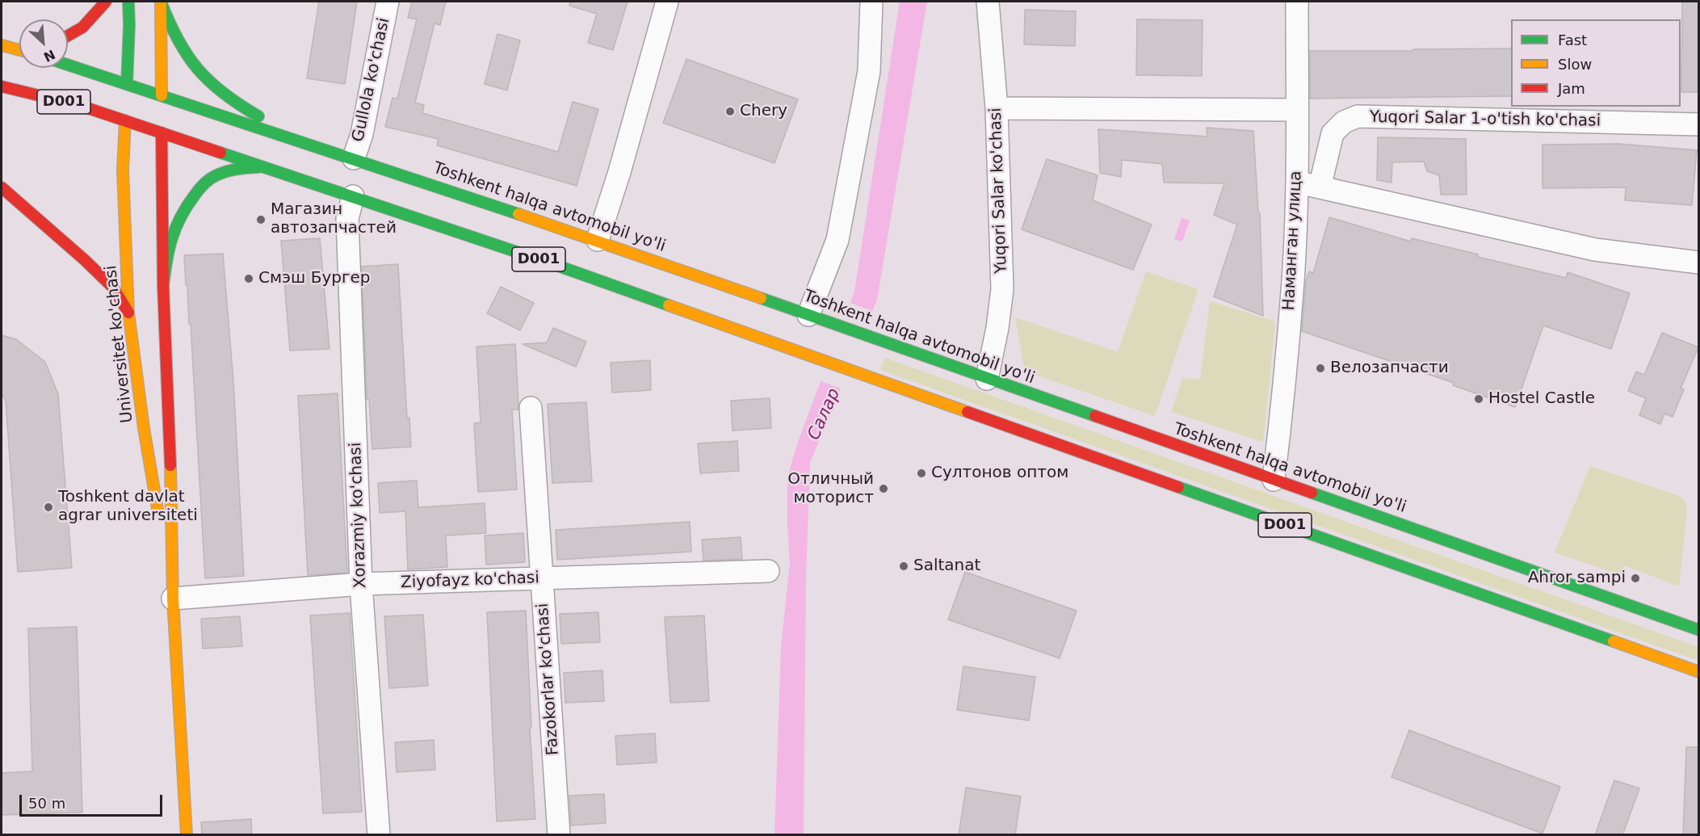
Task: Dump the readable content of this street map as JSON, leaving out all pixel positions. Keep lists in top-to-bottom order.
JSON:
{
  "streets": {
    "main road": ["D001", "Toshkent halqa avtomobil yo'li", "Universitet ko'chasi"],
    "street": [
      "Gullola ko'chasi",
      "Yuqori Salar 1-o'tish ko'chasi",
      "Yuqori Salar ko'chasi",
      "Наманган улица",
      "Xorazmiy ko'chasi",
      "Ziyofayz ko'chasi",
      "Fazokorlar ko'chasi"
    ]
  },
  "crossings": [
    ["Gullola ko'chasi", "Toshkent halqa avtomobil yo'li"],
    ["D001", "Toshkent halqa avtomobil yo'li"],
    ["D001", "Universitet ko'chasi"],
    ["D001", "Xorazmiy ko'chasi"],
    ["Yuqori Salar ko'chasi", "Toshkent halqa avtomobil yo'li"],
    ["Toshkent halqa avtomobil yo'li", "Наманган улица"],
    ["Universitet ko'chasi", "Ziyofayz ko'chasi"],
    ["Xorazmiy ko'chasi", "Ziyofayz ko'chasi"],
    ["Ziyofayz ko'chasi", "Fazokorlar ko'chasi"]
  ],
  "water": ["Салар"],
  "places": [
    "Chery",
    "Магазин автозапчастей",
    "Смэш Бургер",
    "Велозапчасти",
    "Hostel Castle",
    "Султонов оптом",
    "Отличный моторист",
    "Toshkent davlat agrar universiteti",
    "Saltanat",
    "Ahror sampi"
  ],
  "legend": ["Fast", "Slow", "Jam"],
  "scale_bar": "50 m",
  "north": "bottom right"
}
